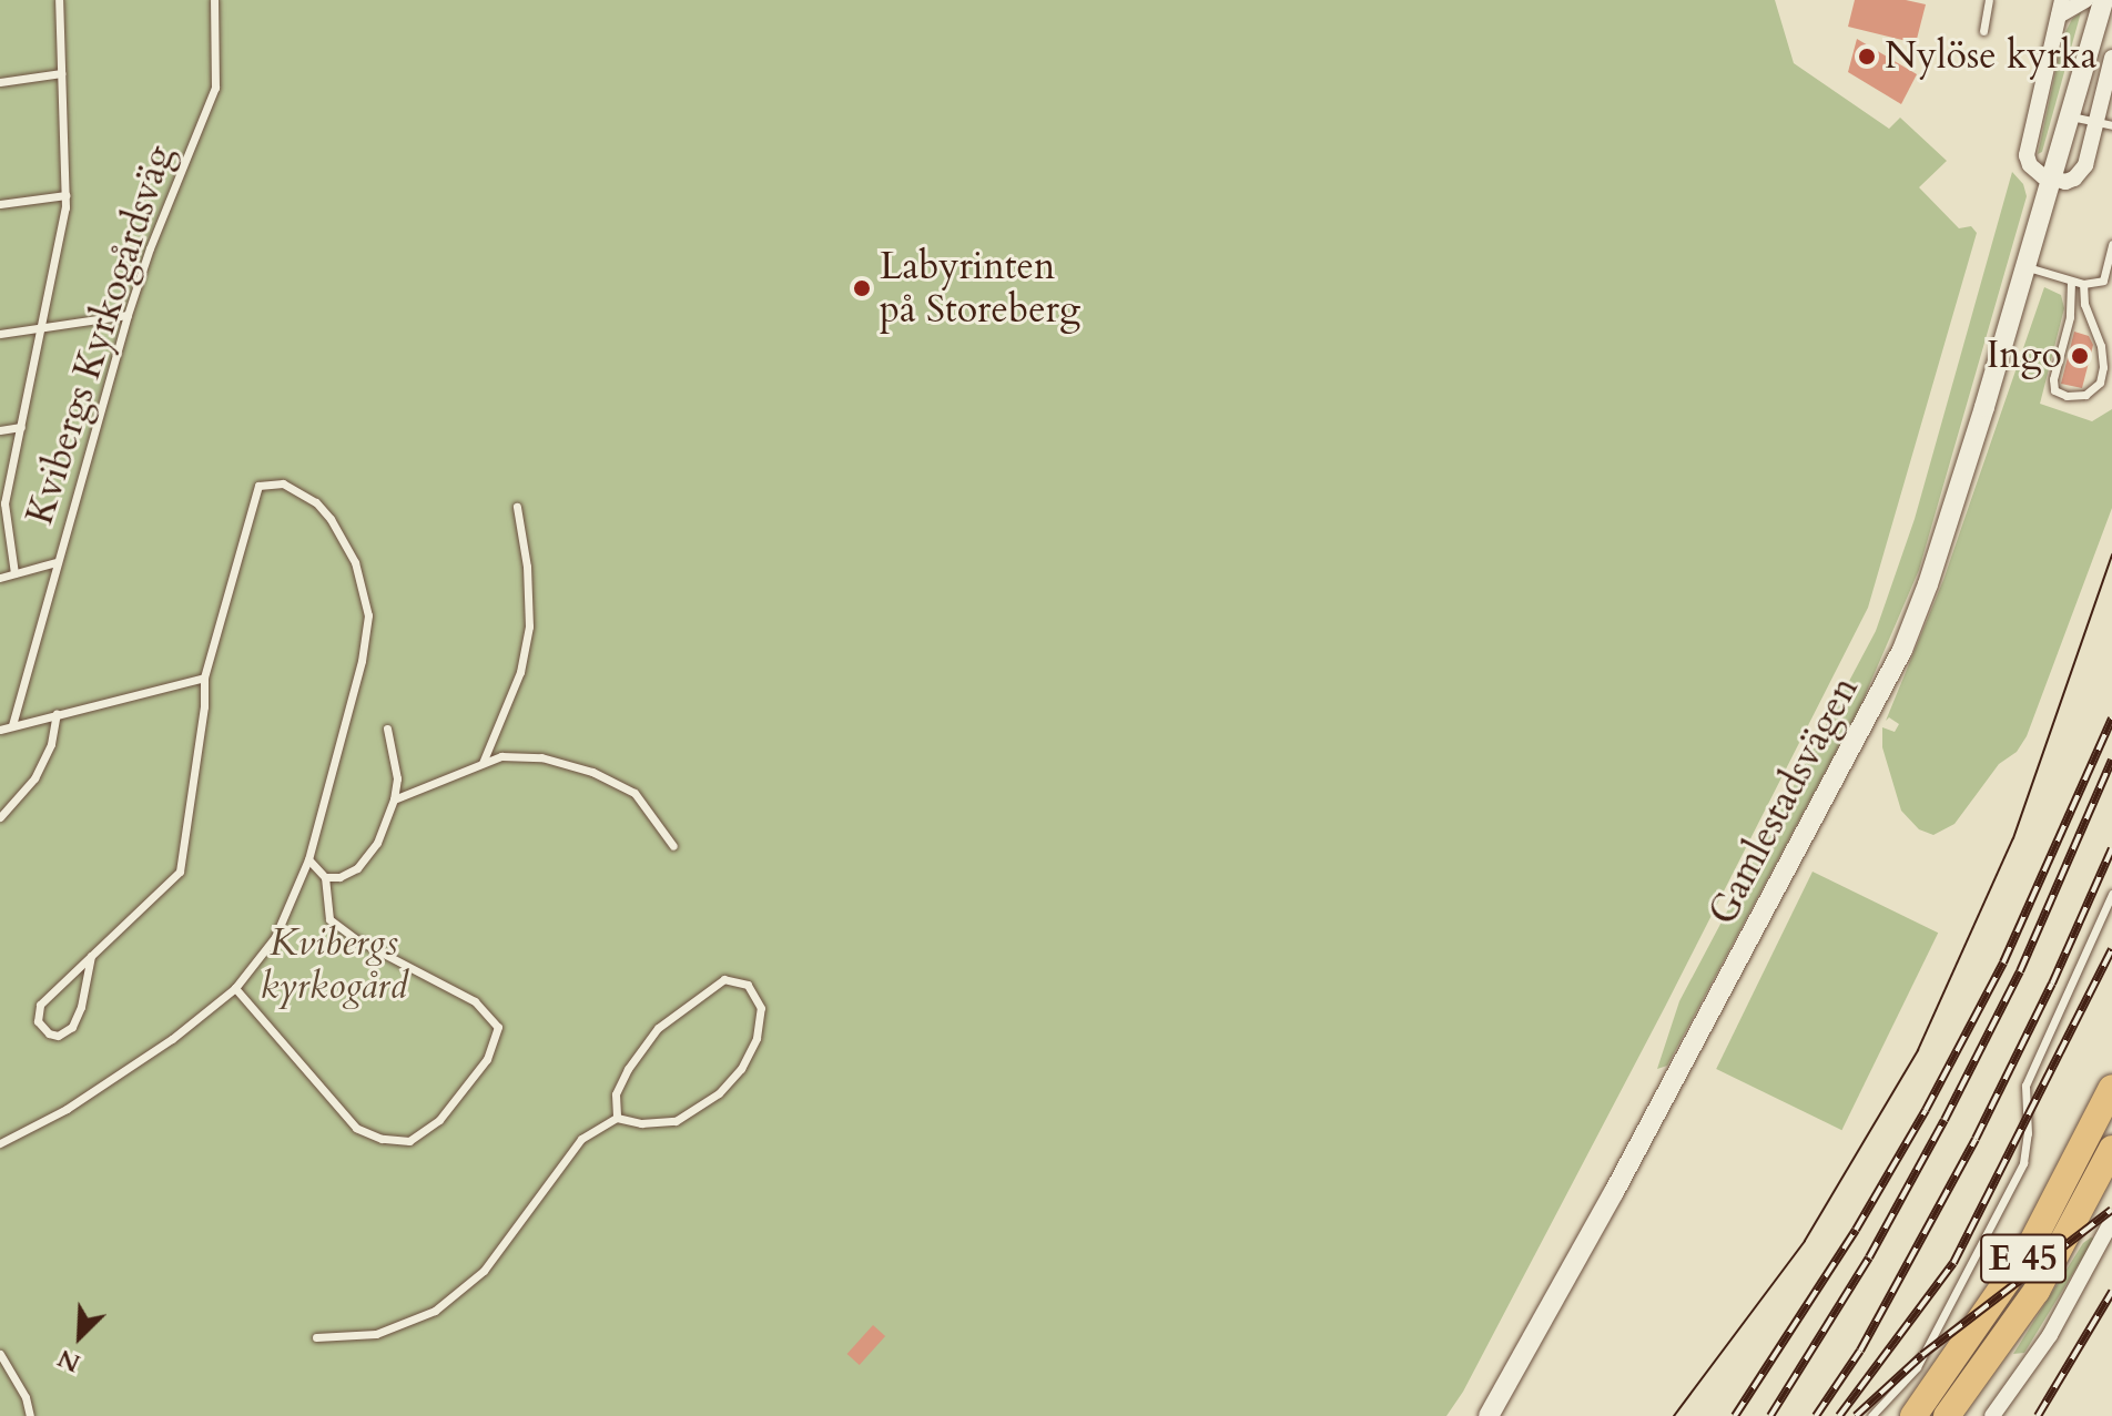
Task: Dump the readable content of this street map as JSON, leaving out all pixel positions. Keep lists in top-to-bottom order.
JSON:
{
  "streets": {
    "highway": ["E 45"],
    "street": ["Gamlestadsvägen"],
    "lane": ["Kvibergs Kyrkogårdsväg"]
  },
  "parks": ["Kvibergs kyrkogård"],
  "places": ["Nylöse kyrka", "Labyrinten på Storeberg", "Ingo"],
  "north": "bottom left"
}
